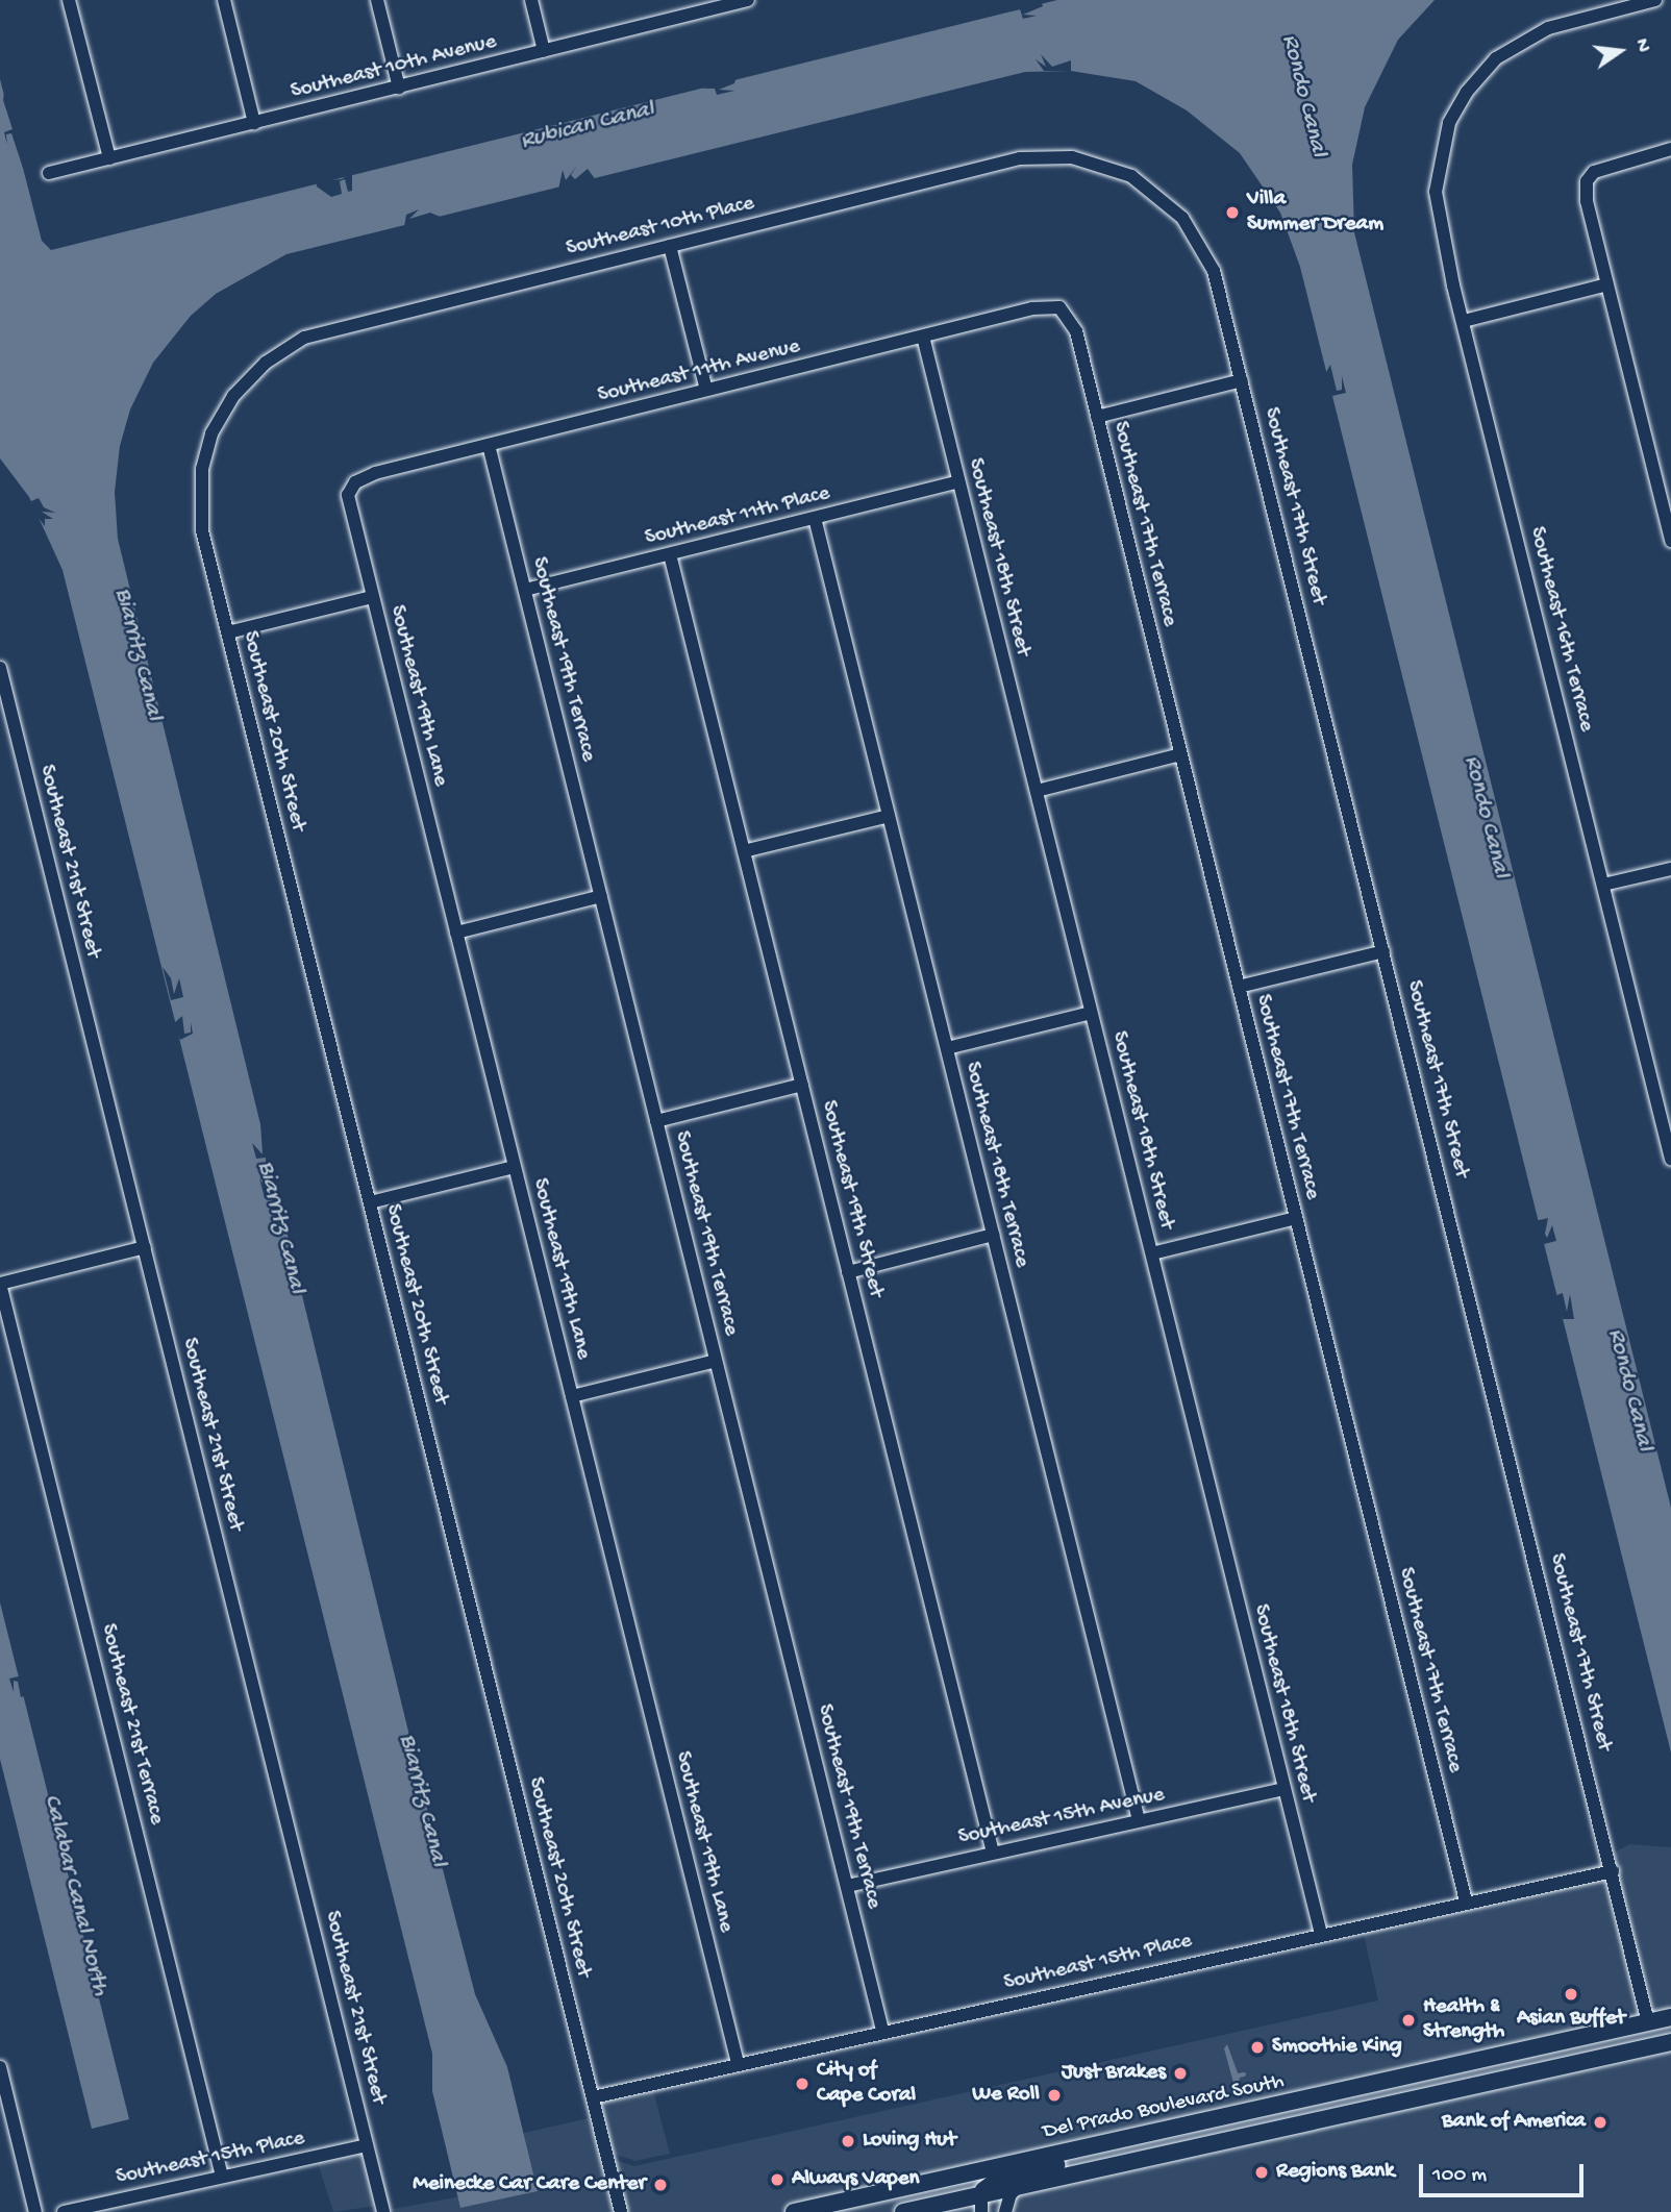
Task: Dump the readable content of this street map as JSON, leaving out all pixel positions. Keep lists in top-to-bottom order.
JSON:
{
  "streets": {
    "main road": ["Del Prado Boulevard South"],
    "street": [
      "Southeast 10th Avenue",
      "Southeast 10th Place",
      "Southeast 11th Avenue",
      "Southeast 17th Street",
      "Southeast 11th Place",
      "Southeast 17th Terrace",
      "Southeast 18th Street",
      "Southeast 16th Terrace",
      "Southeast 19th Terrace",
      "Southeast 19th Lane",
      "Southeast 20th Street",
      "Southeast 21st Street",
      "Southeast 18th Terrace",
      "Southeast 19th Street",
      "Southeast 21st Terrace",
      "Southeast 15th Avenue",
      "Southeast 15th Place"
    ]
  },
  "crossings": [
    ["Southeast 10th Place", "Southeast 17th Street"],
    ["Southeast 10th Place", "Southeast 20th Street"],
    ["Southeast 11th Avenue", "Southeast 17th Terrace"],
    ["Southeast 11th Avenue", "Southeast 18th Street"],
    ["Southeast 11th Avenue", "Southeast 19th Terrace"],
    ["Southeast 11th Avenue", "Southeast 19th Lane"],
    ["Southeast 17th Street", "Southeast 15th Place"],
    ["Southeast 17th Street", "Del Prado Boulevard South"],
    ["Southeast 11th Place", "Southeast 18th Street"],
    ["Southeast 11th Place", "Southeast 19th Terrace"],
    ["Southeast 11th Place", "Southeast 18th Terrace"],
    ["Southeast 11th Place", "Southeast 19th Street"],
    ["Southeast 17th Terrace", "Southeast 15th Place"],
    ["Southeast 18th Street", "Southeast 15th Avenue"],
    ["Southeast 18th Street", "Southeast 15th Place"],
    ["Southeast 19th Terrace", "Southeast 15th Avenue"],
    ["Southeast 19th Terrace", "Southeast 15th Place"],
    ["Southeast 19th Lane", "Southeast 15th Place"],
    ["Southeast 20th Street", "Southeast 15th Place"],
    ["Southeast 21st Street", "Southeast 15th Place"],
    ["Southeast 18th Terrace", "Southeast 15th Avenue"],
    ["Southeast 19th Street", "Southeast 15th Avenue"],
    ["Southeast 21st Terrace", "Southeast 15th Place"]
  ],
  "water": [
    "Rondo Canal",
    "Rubican Canal",
    "Biarritz Canal",
    "Calabar Canal North"
  ],
  "places": [
    "Villa Summer Dream",
    "Asian Buffet",
    "Health & Strength",
    "Smoothie King",
    "Just Brakes",
    "City of Cape Coral",
    "We Roll",
    "Bank of America",
    "Loving Hut",
    "Regions Bank",
    "Always Vapen",
    "Meinecke Car Care Center"
  ],
  "scale_bar": "100 m",
  "north": "right"
}
